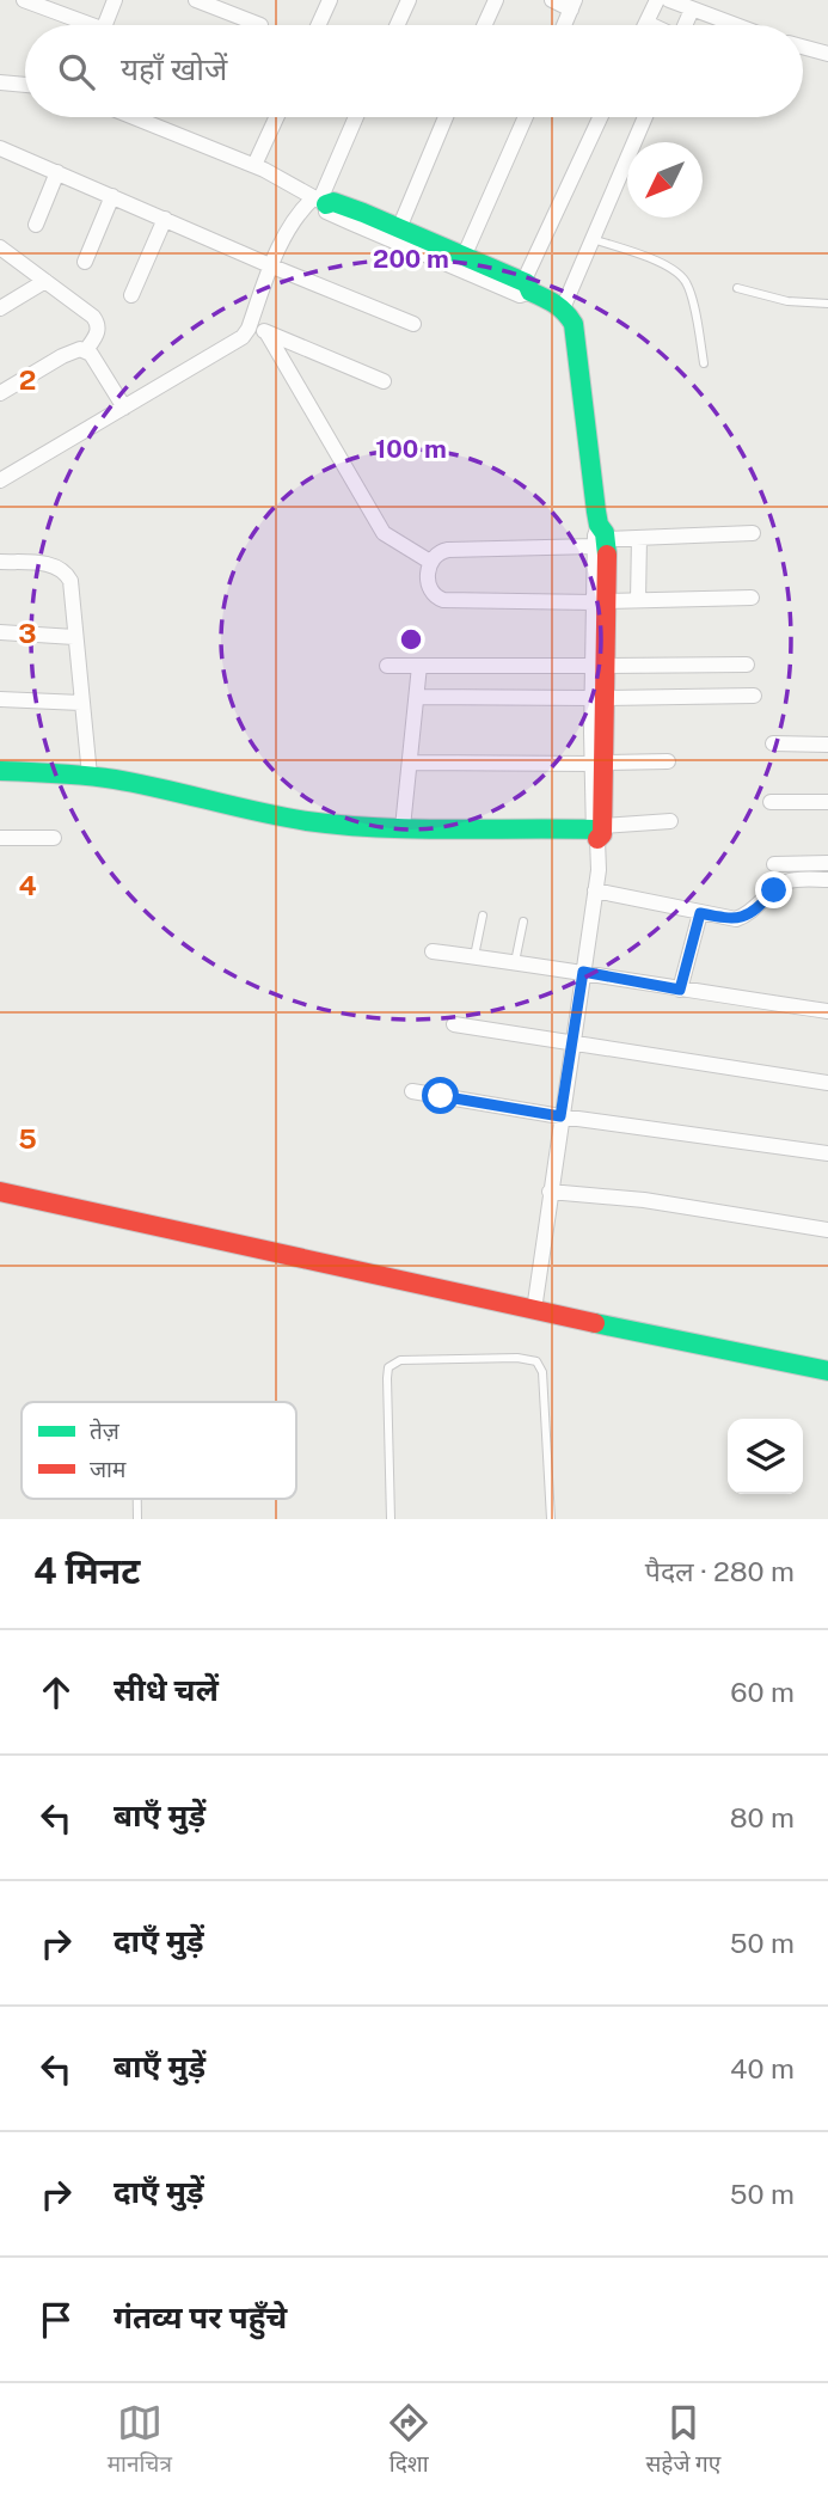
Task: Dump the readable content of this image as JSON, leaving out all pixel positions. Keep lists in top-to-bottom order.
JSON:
{
  "legend": ["तेज़", "जाम"],
  "north": "bottom left",
  "page": {
    "search": "यहाँ खोजें",
    "heading": ["4 मिनट", "पैदल · 280 m"],
    "list": [
      ["सीधे चलें", "60 m"],
      ["बाएँ मुड़ें", "80 m"],
      ["दाएँ मुड़ें", "50 m"],
      ["बाएँ मुड़ें", "40 m"],
      ["दाएँ मुड़ें", "50 m"],
      "गंतव्य पर पहुँचे"
    ],
    "nav": ["मानचित्र", "दिशा", "सहेजे गए"]
  },
  "grid": {
    "rows": [
      "2",
      "3",
      "4",
      "5"
    ]
  },
  "rings": ["200 m", "100 m"]
}
